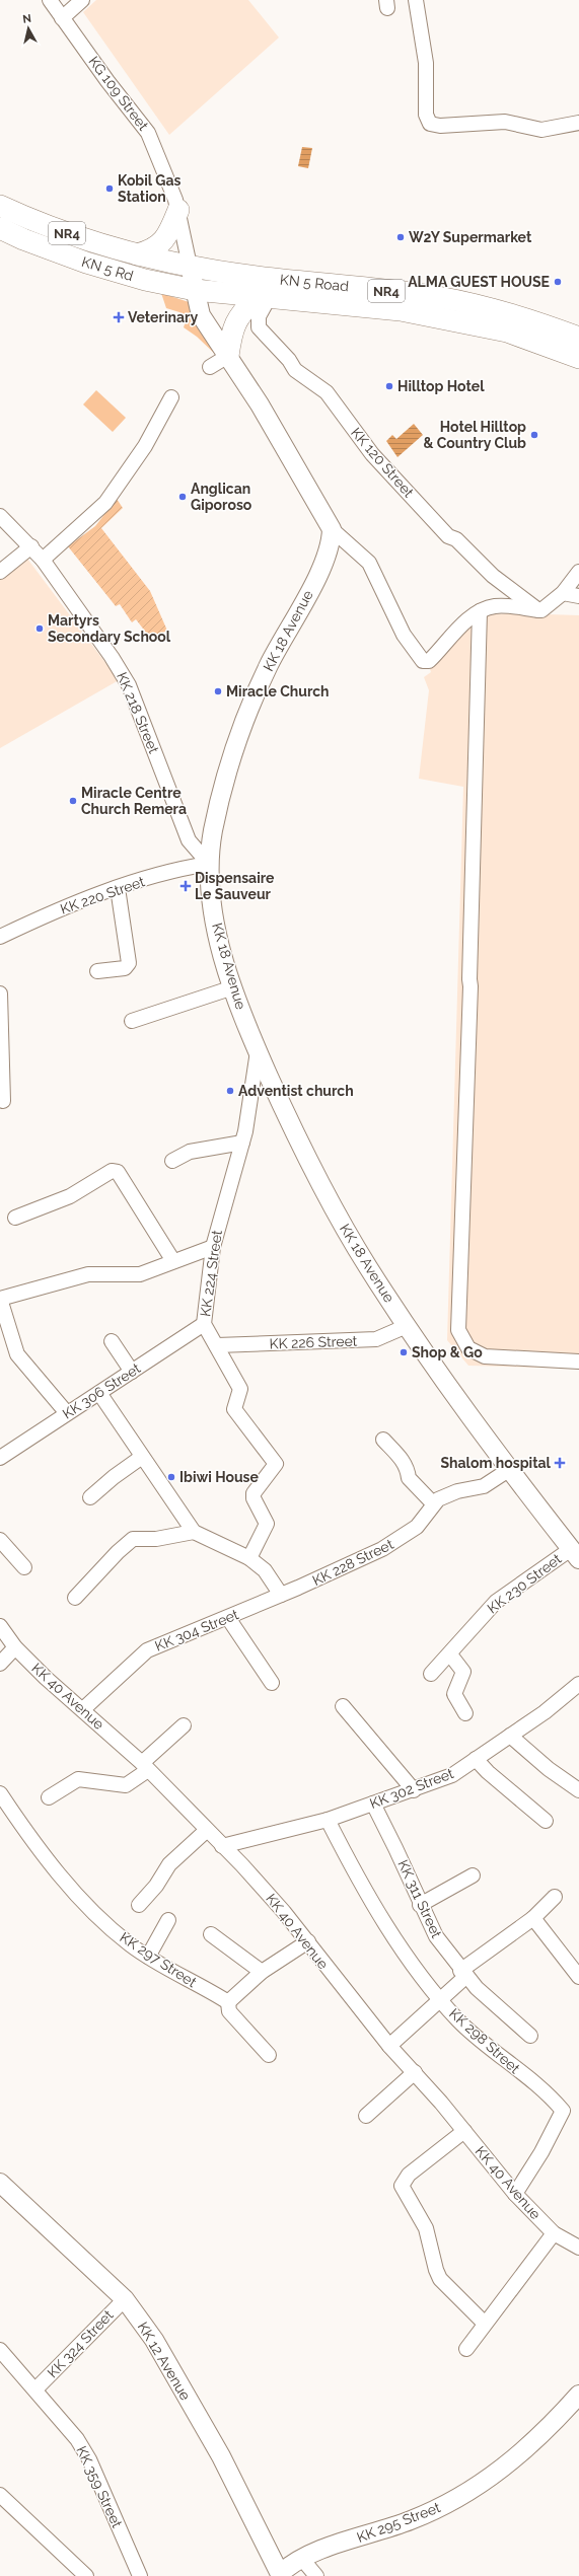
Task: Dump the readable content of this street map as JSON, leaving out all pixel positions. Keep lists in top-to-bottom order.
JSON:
{
  "streets": {
    "highway": ["NR4", "KN 5 Rd", "KN 5 Road"],
    "main road": ["KK 18 Avenue", "KK 12 Avenue", "KK 295 Street"],
    "street": [
      "KG 109 Street",
      "KK 120 Street",
      "KK 218 Street",
      "KK 220 Street",
      "KK 224 Street",
      "KK 226 Street",
      "KK 306 Street",
      "KK 228 Street",
      "KK 230 Street",
      "KK 304 Street",
      "KK 40 Avenue",
      "KK 302 Street",
      "KK 311 Street",
      "KK 297 Street",
      "KK 298 Street",
      "KK 324 Street",
      "KK 359 Street"
    ]
  },
  "crossings": [
    ["KG 109 Street", "KN 5 Rd"],
    ["KG 109 Street", "KN 5 Road"],
    ["NR4", "KN 5 Rd"],
    ["KN 5 Rd", "KN 5 Road"],
    ["KN 5 Road", "KK 120 Street"],
    ["KK 18 Avenue", "KK 218 Street"],
    ["KK 18 Avenue", "KK 220 Street"],
    ["KK 18 Avenue", "KK 224 Street"],
    ["KK 18 Avenue", "KK 226 Street"],
    ["KK 18 Avenue", "KK 230 Street"],
    ["KK 218 Street", "KK 220 Street"],
    ["KK 224 Street", "KK 226 Street"],
    ["KK 224 Street", "KK 306 Street"],
    ["KK 228 Street", "KK 304 Street"],
    ["KK 304 Street", "KK 40 Avenue"],
    ["KK 40 Avenue", "KK 302 Street"],
    ["KK 40 Avenue", "KK 298 Street"],
    ["KK 302 Street", "KK 311 Street"],
    ["KK 302 Street", "KK 298 Street"],
    ["KK 324 Street", "KK 12 Avenue"],
    ["KK 324 Street", "KK 359 Street"]
  ],
  "places": {
    "other": [
      "Kobil Gas Station",
      "W2Y Supermarket",
      "ALMA GUEST HOUSE",
      "Hilltop Hotel",
      "Hotel Hilltop & Country Club",
      "Anglican Giporoso",
      "Martyrs Secondary School",
      "Miracle Church",
      "Miracle Centre Church Remera",
      "Adventist church",
      "Shop & Go",
      "Ibiwi House"
    ],
    "health": ["Veterinary", "Dispensaire Le Sauveur", "Shalom hospital"]
  },
  "north": "top"
}
